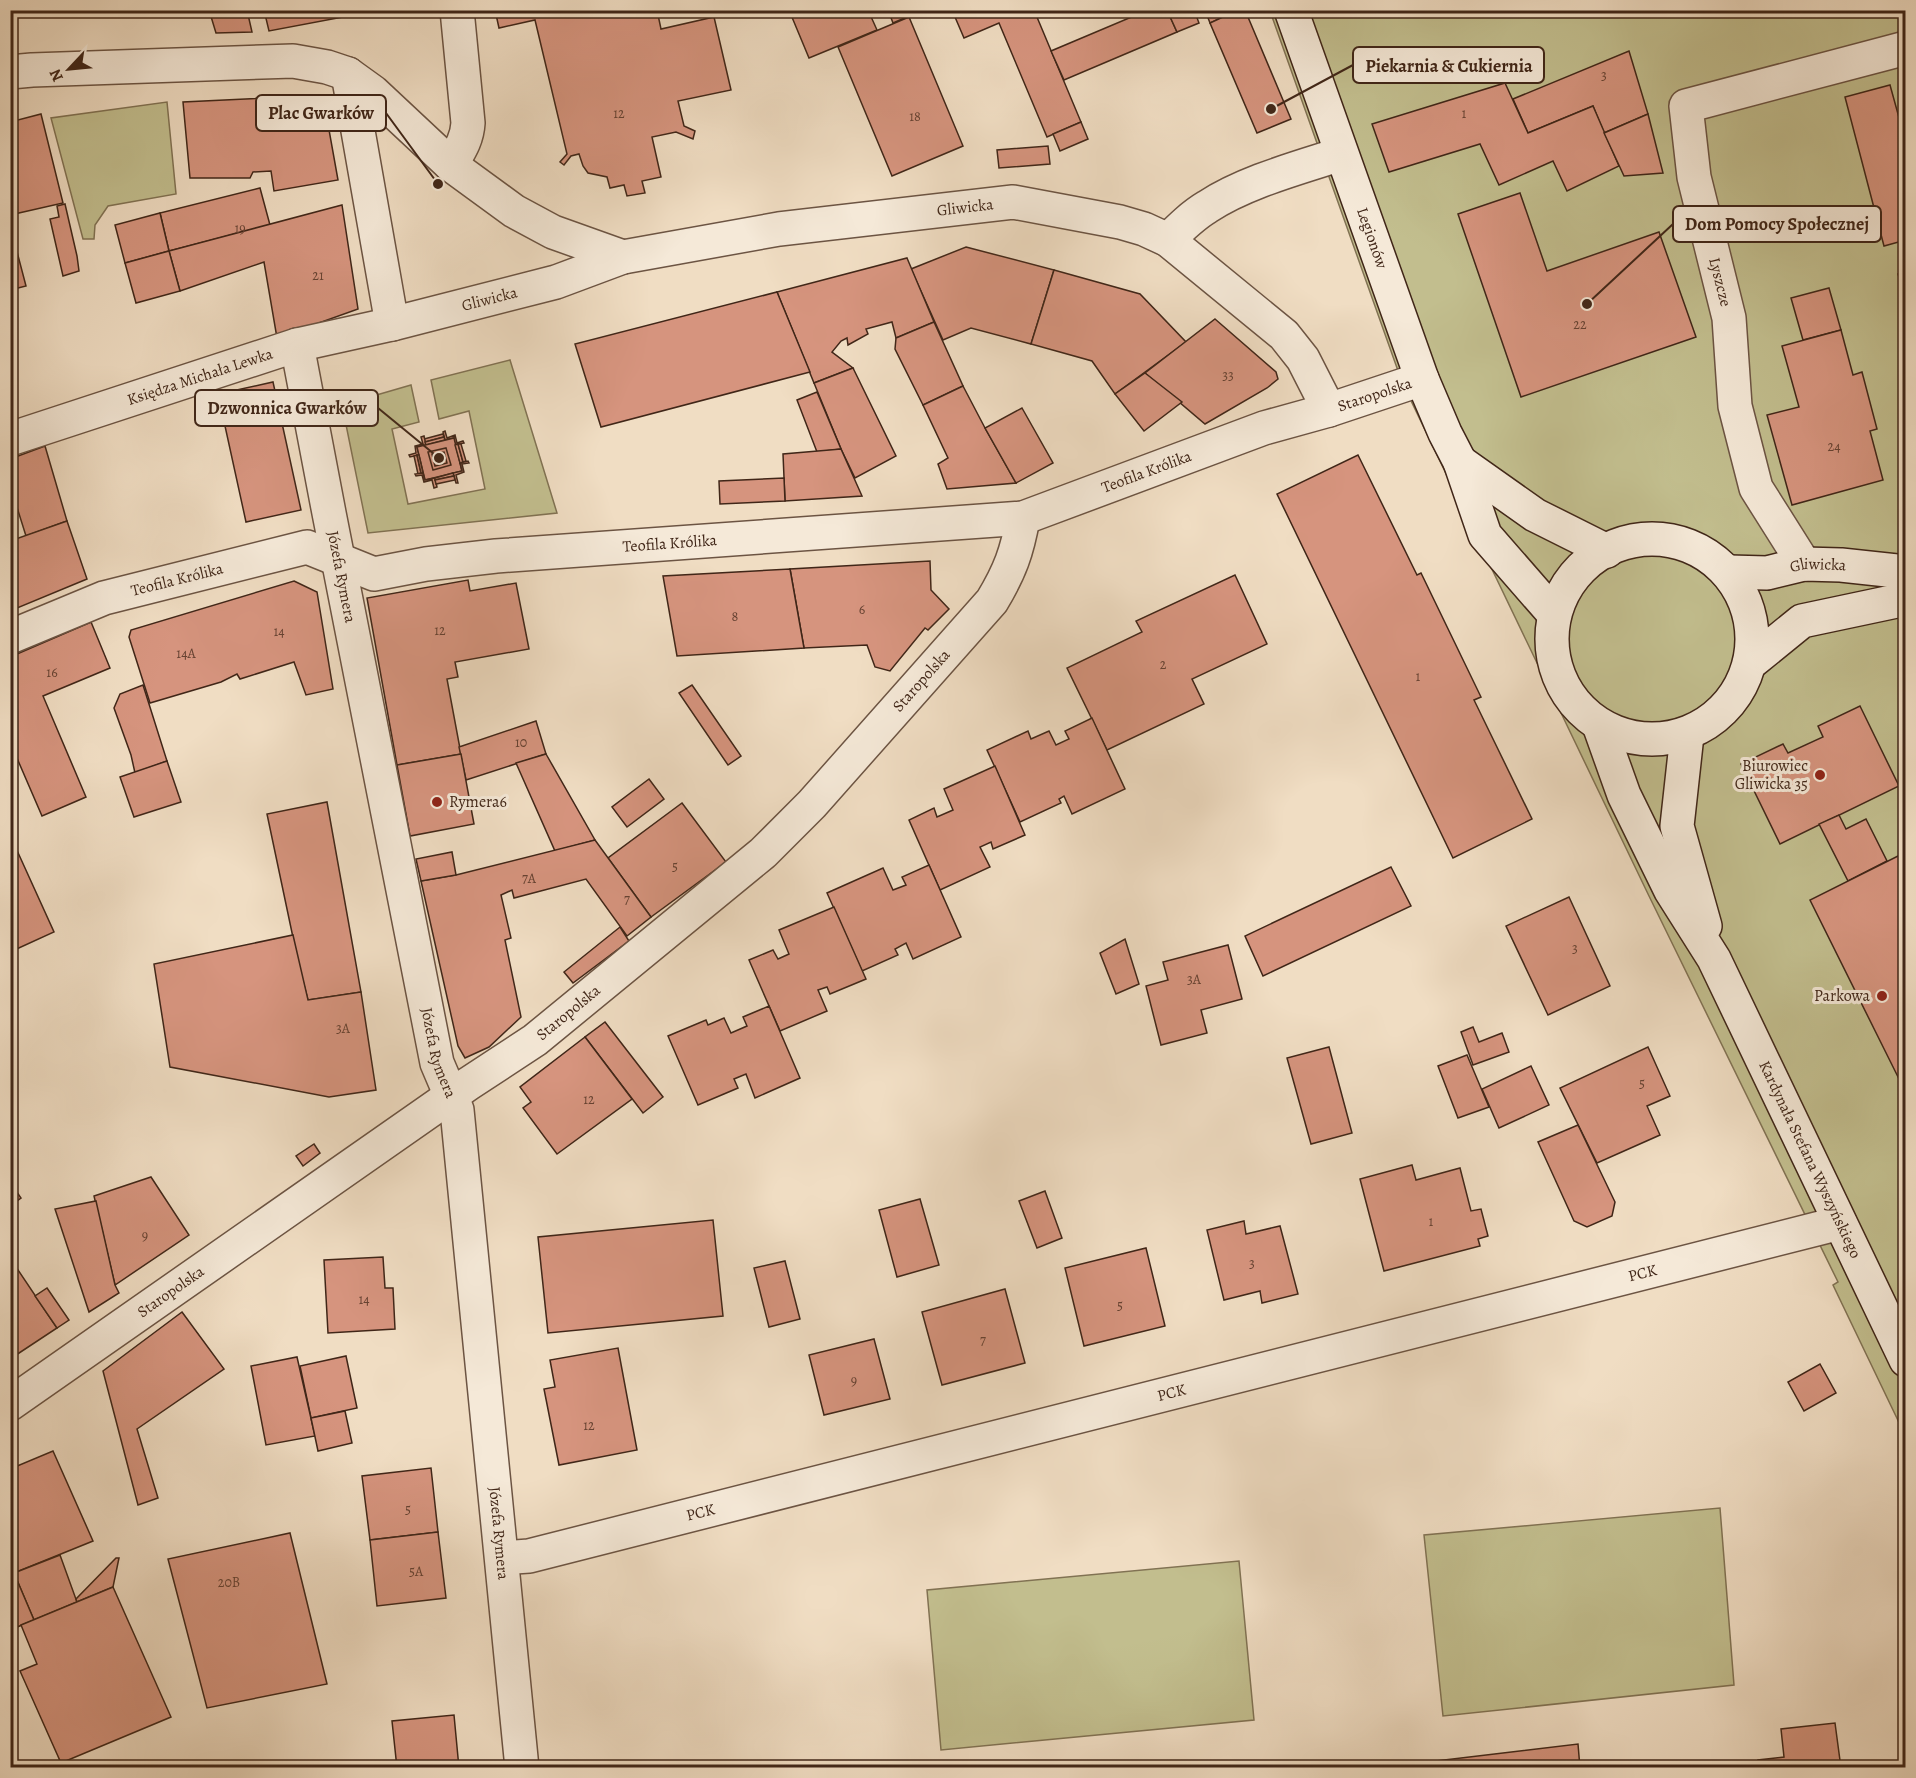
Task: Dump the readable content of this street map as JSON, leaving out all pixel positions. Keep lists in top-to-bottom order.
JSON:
{
  "streets": {
    "street": [
      "Gliwicka",
      "Legionów",
      "Lyszcze",
      "Księdza Michała Lewka",
      "Staropolska",
      "Teofila Królika",
      "Józefa Rymera",
      "Kardynała Stefana Wyszyńskiego",
      "PCK"
    ]
  },
  "crossings": [
    ["Gliwicka", "Legionów"],
    ["Gliwicka", "Lyszcze"],
    ["Gliwicka", "Księdza Michała Lewka"],
    ["Gliwicka", "Staropolska"],
    ["Gliwicka", "Teofila Królika"],
    ["Gliwicka", "Kardynała Stefana Wyszyńskiego"],
    ["Legionów", "Staropolska"],
    ["Legionów", "Kardynała Stefana Wyszyńskiego"],
    ["Księdza Michała Lewka", "Józefa Rymera"],
    ["Staropolska", "Teofila Królika"],
    ["Staropolska", "Józefa Rymera"],
    ["Teofila Królika", "Józefa Rymera"],
    ["Józefa Rymera", "PCK"],
    ["Kardynała Stefana Wyszyńskiego", "PCK"]
  ],
  "places": [
    "Piekarnia & Cukiernia",
    "Plac Gwarków",
    "Dom Pomocy Społecznej",
    "Dzwonnica Gwarków",
    "Biurowiec Gliwicka 35",
    "Rymera6",
    "Parkowa"
  ],
  "house_numbers": [
    "3",
    "12",
    "1",
    "18",
    "19",
    "21",
    "22",
    "33",
    "24",
    "6",
    "8",
    "12",
    "14",
    "14A",
    "2",
    "16",
    "1",
    "10",
    "5",
    "7A",
    "7",
    "3",
    "3A",
    "3A",
    "5",
    "12",
    "1",
    "9",
    "3",
    "14",
    "5",
    "7",
    "9",
    "12",
    "5",
    "5A",
    "20B"
  ],
  "north": "bottom left"
}
